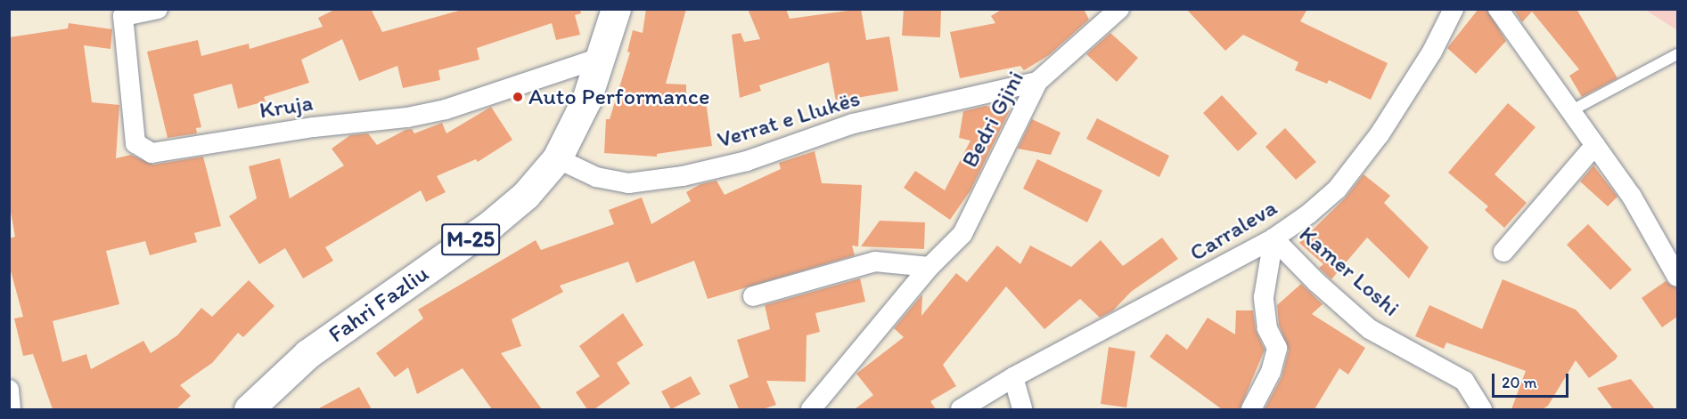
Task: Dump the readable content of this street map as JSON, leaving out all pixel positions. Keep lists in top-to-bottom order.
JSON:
{
  "streets": {
    "main road": ["M-25", "Fahri Fazliu"],
    "street": [
      "Kruja",
      "Verrat e Llukës",
      "Bedri Gjini",
      "Carraleva",
      "Kamer Loshi"
    ]
  },
  "crossings": [
    ["Kruja", "Fahri Fazliu"],
    ["Verrat e Llukës", "Bedri Gjini"],
    ["Verrat e Llukës", "Fahri Fazliu"],
    ["Carraleva", "Kamer Loshi"]
  ],
  "places": ["Auto Performance"],
  "scale_bar": "20 m"
}
